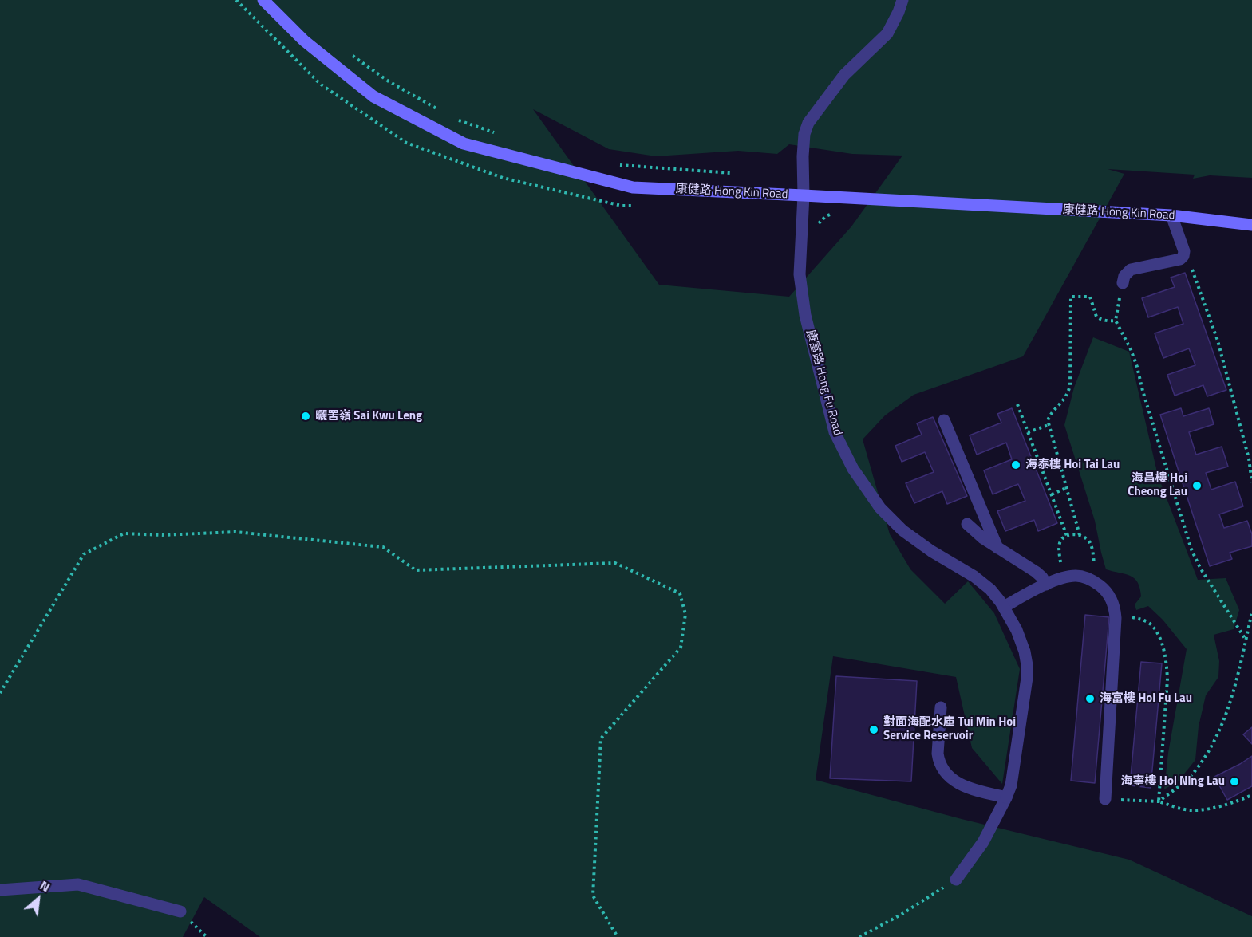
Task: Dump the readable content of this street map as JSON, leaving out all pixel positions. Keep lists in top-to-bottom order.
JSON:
{
  "streets": {
    "street": ["康健路 Hong Kin Road", "康富路 Hong Fu Road"]
  },
  "crossings": [
    ["康健路 Hong Kin Road", "康富路 Hong Fu Road"]
  ],
  "places": [
    "曬罟嶺 Sai Kwu Leng",
    "海泰樓 Hoi Tai Lau",
    "海昌樓 Hoi Cheong Lau",
    "海富樓 Hoi Fu Lau",
    "對面海配水庫 Tui Min Hoi Service Reservoir",
    "海寧樓 Hoi Ning Lau"
  ],
  "north": "top right"
}
